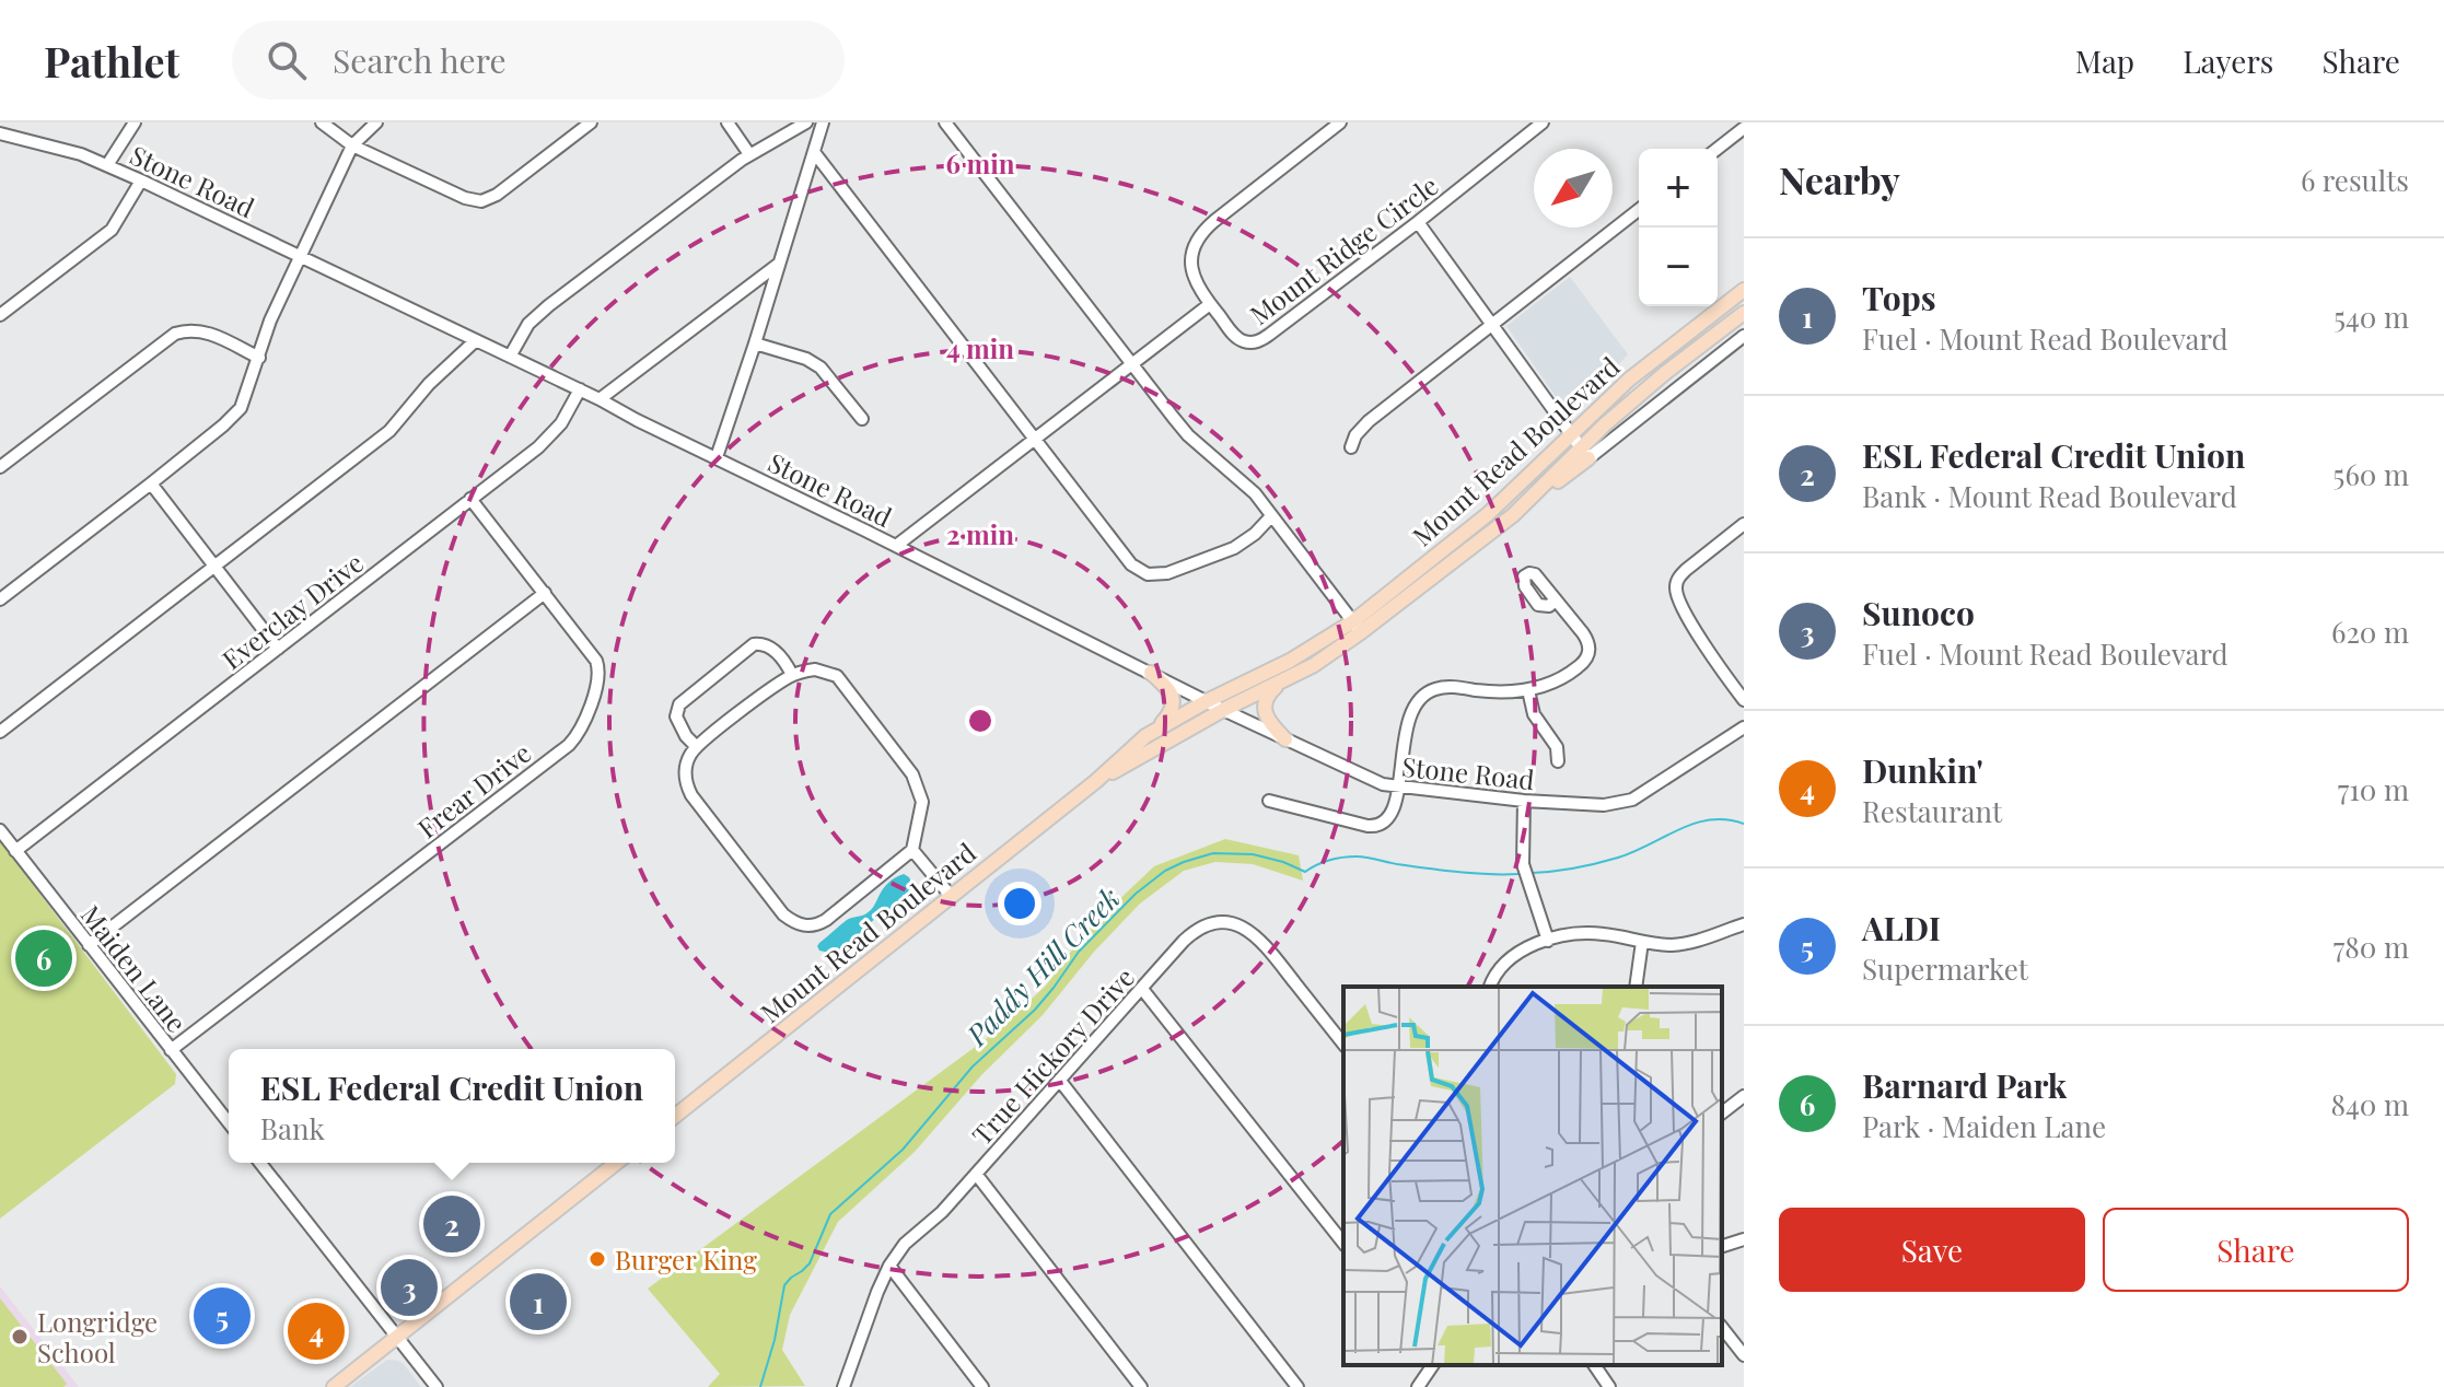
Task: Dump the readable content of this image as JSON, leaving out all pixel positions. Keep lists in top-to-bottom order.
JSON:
{
  "streets": {
    "main road": ["Mount Read Boulevard"],
    "street": [
      "Stone Road",
      "Mount Ridge Circle",
      "Everclay Drive",
      "Frear Drive",
      "Maiden Lane",
      "True Hickory Drive"
    ]
  },
  "crossings": [
    ["Stone Road", "Mount Read Boulevard"],
    ["Stone Road", "Everclay Drive"],
    ["Everclay Drive", "Frear Drive"],
    ["Everclay Drive", "Maiden Lane"],
    ["Frear Drive", "Maiden Lane"]
  ],
  "water": ["Paddy Hill Creek"],
  "places": ["Burger King", "Longridge School"],
  "north": "bottom left",
  "page": {
    "header": "Pathlet",
    "search": "Search here",
    "nav": ["Map", "Layers", "Share"],
    "heading": ["Nearby", "6 results"],
    "map_buttons": ["+", "−"],
    "list": [
      {
        "mark": "1",
        "name": "Tops",
        "note": "Fuel · Mount Read Boulevard",
        "value": "540 m"
      },
      {
        "mark": "2",
        "name": "ESL Federal Credit Union",
        "note": "Bank · Mount Read Boulevard",
        "value": "560 m"
      },
      {
        "mark": "3",
        "name": "Sunoco",
        "note": "Fuel · Mount Read Boulevard",
        "value": "620 m"
      },
      {
        "mark": "4",
        "name": "Dunkin'",
        "note": "Restaurant",
        "value": "710 m"
      },
      {
        "mark": "5",
        "name": "ALDI",
        "note": "Supermarket",
        "value": "780 m"
      },
      {
        "mark": "6",
        "name": "Barnard Park",
        "note": "Park · Maiden Lane",
        "value": "840 m"
      }
    ],
    "pins": [
      "6",
      "2",
      "3",
      "1",
      "5",
      "4"
    ],
    "popup": ["ESL Federal Credit Union", "Bank"],
    "buttons": ["Save", "Share"]
  },
  "rings": ["6 min", "4 min", "2 min"]
}
